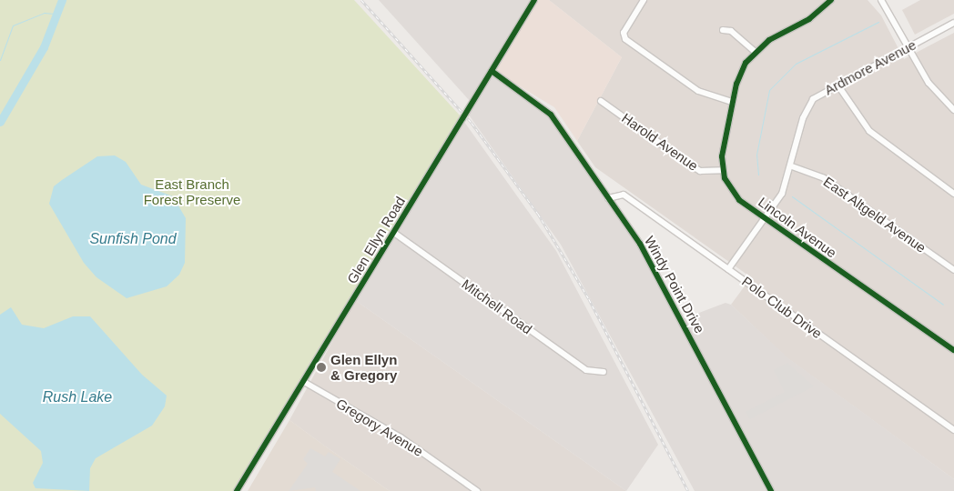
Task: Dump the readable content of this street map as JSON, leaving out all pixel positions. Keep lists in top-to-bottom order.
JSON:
{
  "streets": {
    "street": [
      "Ardmore Avenue",
      "Harold Avenue",
      "East Altgeld Avenue",
      "Lincoln Avenue",
      "Glen Ellyn Road",
      "Windy Point Drive",
      "Mitchell Road",
      "Polo Club Drive",
      "Gregory Avenue"
    ]
  },
  "crossings": [
    ["Ardmore Avenue", "East Altgeld Avenue"],
    ["Ardmore Avenue", "Lincoln Avenue"],
    ["Ardmore Avenue", "Polo Club Drive"],
    ["Harold Avenue", "Lincoln Avenue"],
    ["Glen Ellyn Road", "Windy Point Drive"],
    ["Glen Ellyn Road", "Mitchell Road"],
    ["Glen Ellyn Road", "Gregory Avenue"],
    ["Windy Point Drive", "Polo Club Drive"]
  ],
  "water": ["Sunfish Pond", "Rush Lake"],
  "parks": ["East Branch Forest Preserve"],
  "places": ["Glen Ellyn & Gregory"]
}
